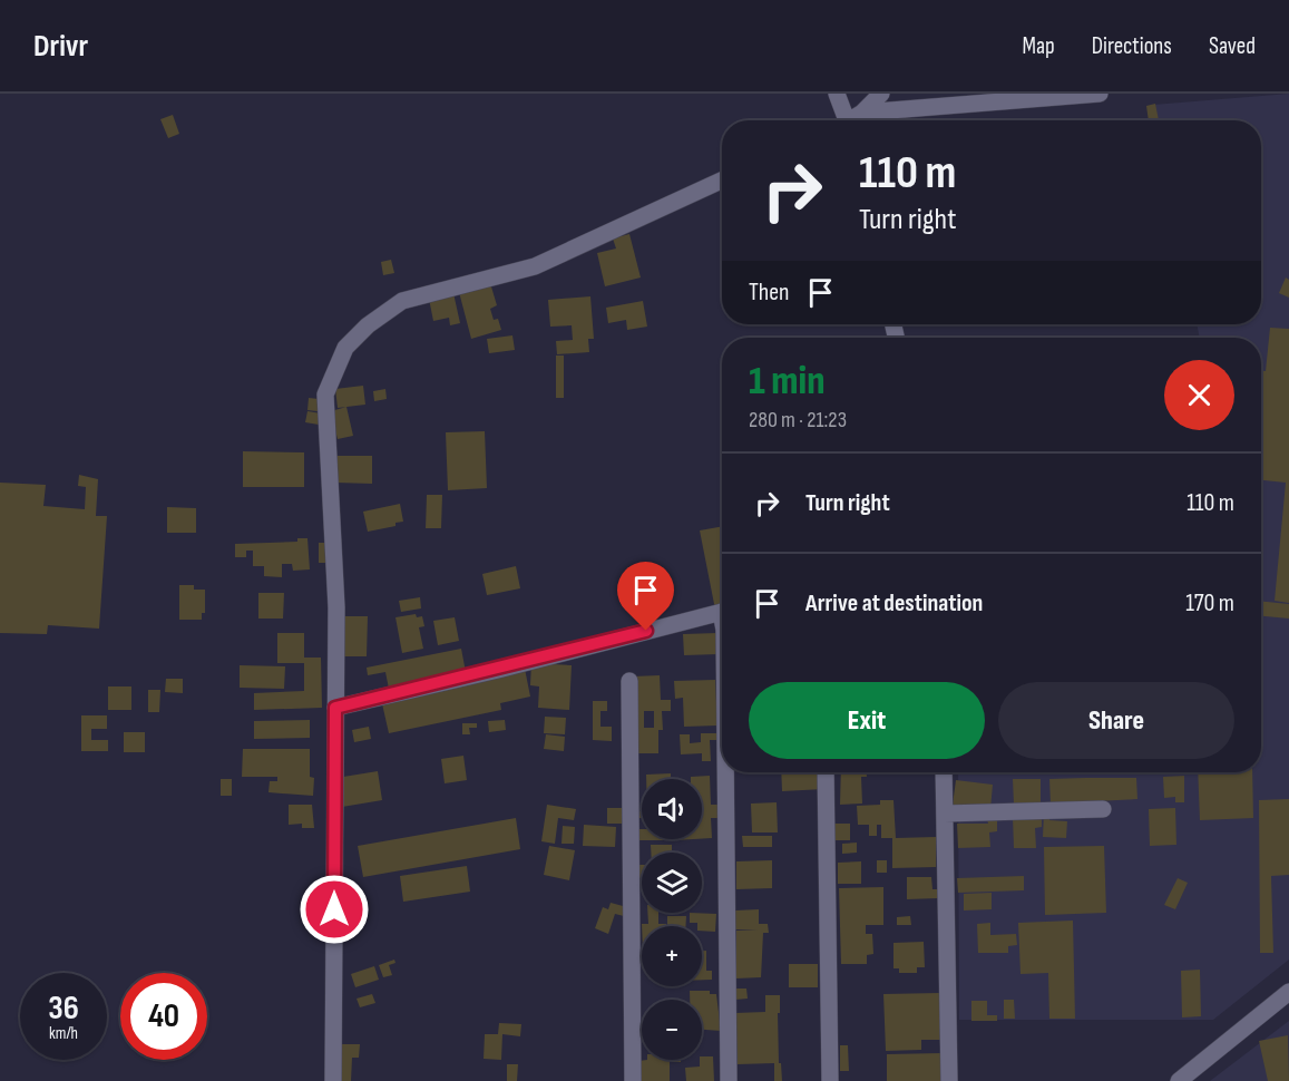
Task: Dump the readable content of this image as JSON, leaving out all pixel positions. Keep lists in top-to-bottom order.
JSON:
{
  "page": {
    "header": "Drivr",
    "nav": ["Map", "Directions", "Saved"],
    "turn": ["110 m", "Turn right"],
    "then": "Then",
    "heading": ["1 min", "280 m · 21:23"],
    "list": [
      {
        "name": "Turn right",
        "value": "110 m"
      },
      {
        "name": "Arrive at destination",
        "value": "170 m"
      }
    ],
    "buttons": ["Exit", "Share"],
    "map_buttons": ["+", "−"],
    "speed": "36 km/h",
    "limit": "40"
  }
}
